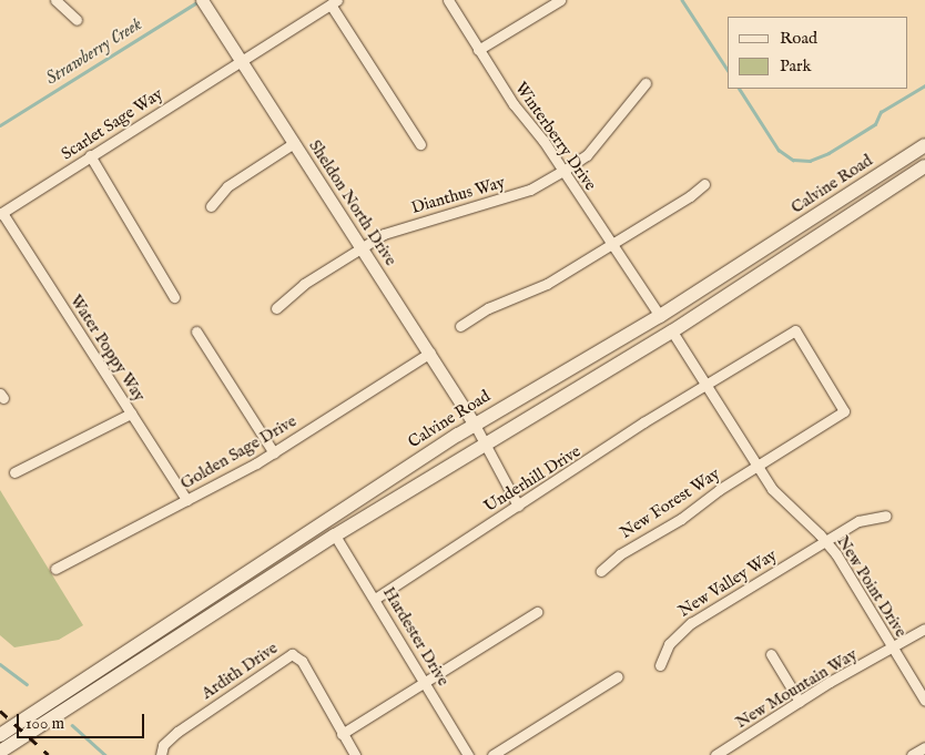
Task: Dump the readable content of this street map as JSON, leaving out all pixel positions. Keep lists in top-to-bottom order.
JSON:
{
  "streets": {
    "main road": ["Calvine Road"],
    "street": [
      "Scarlet Sage Way",
      "Winterberry Drive",
      "Dianthus Way",
      "Sheldon North Drive",
      "Water Poppy Way",
      "Golden Sage Drive",
      "Underhill Drive",
      "New Forest Way",
      "New Valley Way",
      "New Point Drive",
      "Hardester Drive",
      "Ardith Drive",
      "New Mountain Way"
    ]
  },
  "crossings": [
    ["Scarlet Sage Way", "Sheldon North Drive"],
    ["Scarlet Sage Way", "Water Poppy Way"],
    ["Winterberry Drive", "Calvine Road"],
    ["Winterberry Drive", "Dianthus Way"],
    ["Calvine Road", "Sheldon North Drive"],
    ["Calvine Road", "New Point Drive"],
    ["Calvine Road", "Hardester Drive"],
    ["Dianthus Way", "Sheldon North Drive"],
    ["Sheldon North Drive", "Golden Sage Drive"],
    ["Water Poppy Way", "Golden Sage Drive"],
    ["Underhill Drive", "New Forest Way"],
    ["Underhill Drive", "New Point Drive"],
    ["Underhill Drive", "Hardester Drive"],
    ["New Forest Way", "New Point Drive"],
    ["New Valley Way", "New Point Drive"],
    ["New Point Drive", "New Mountain Way"]
  ],
  "water": ["Strawberry Creek"],
  "legend": ["Road", "Park"],
  "scale_bar": "100 m"
}
